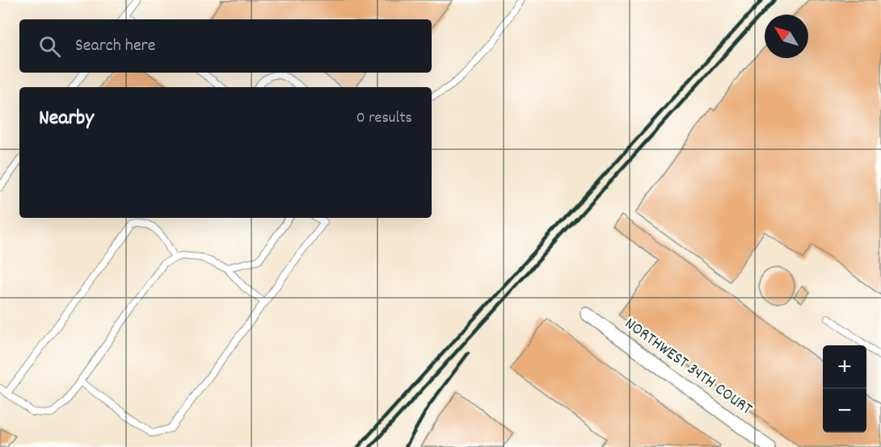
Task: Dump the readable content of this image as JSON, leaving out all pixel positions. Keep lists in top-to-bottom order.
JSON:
{
  "streets": {
    "street": ["NORTHWEST 34TH COURT"]
  },
  "north": "top left",
  "page": {
    "search": "Search here",
    "heading": ["Nearby", "0 results"],
    "map_buttons": ["+", "−"]
  }
}
